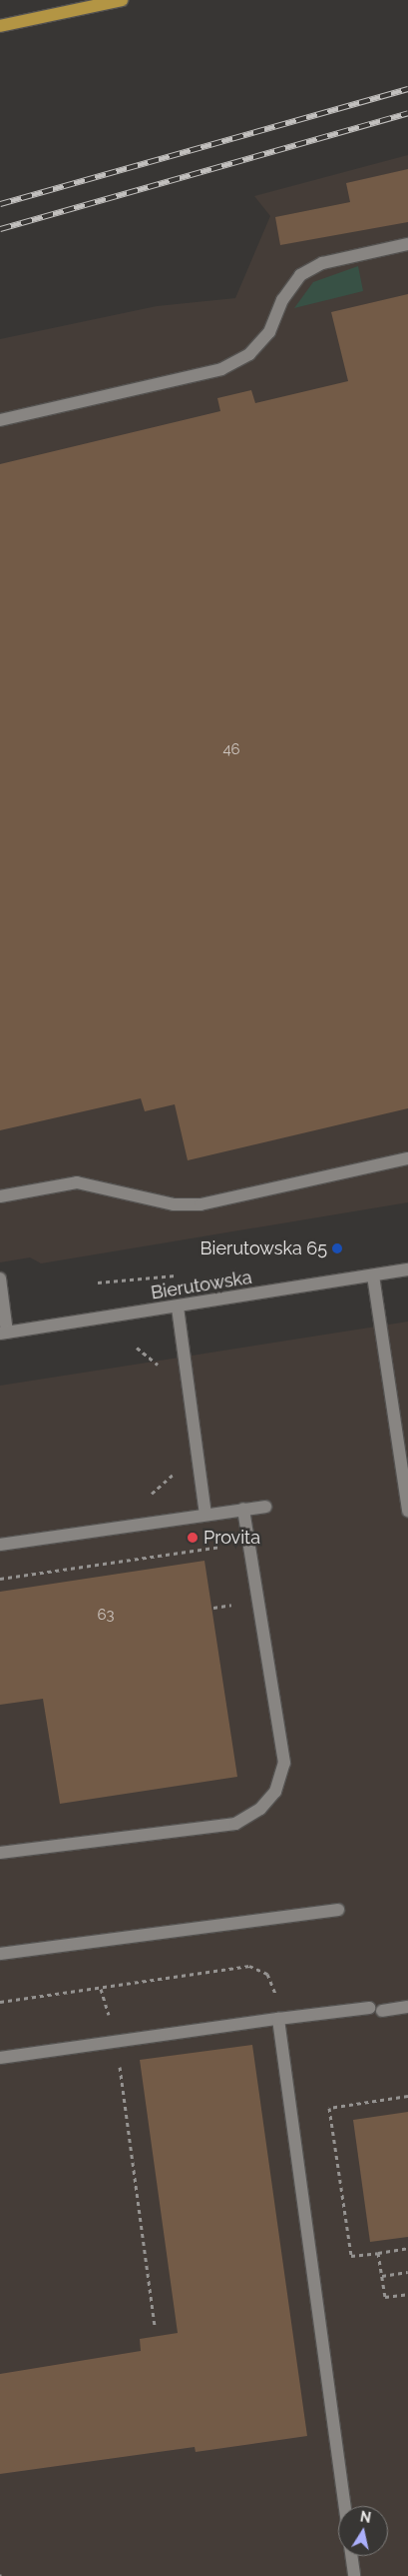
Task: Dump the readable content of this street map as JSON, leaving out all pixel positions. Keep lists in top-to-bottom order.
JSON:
{
  "streets": {
    "street": ["Bierutowska"]
  },
  "places": ["Bierutowska 65", "Provita"],
  "house_numbers": ["46", "63"],
  "north": "top"
}
